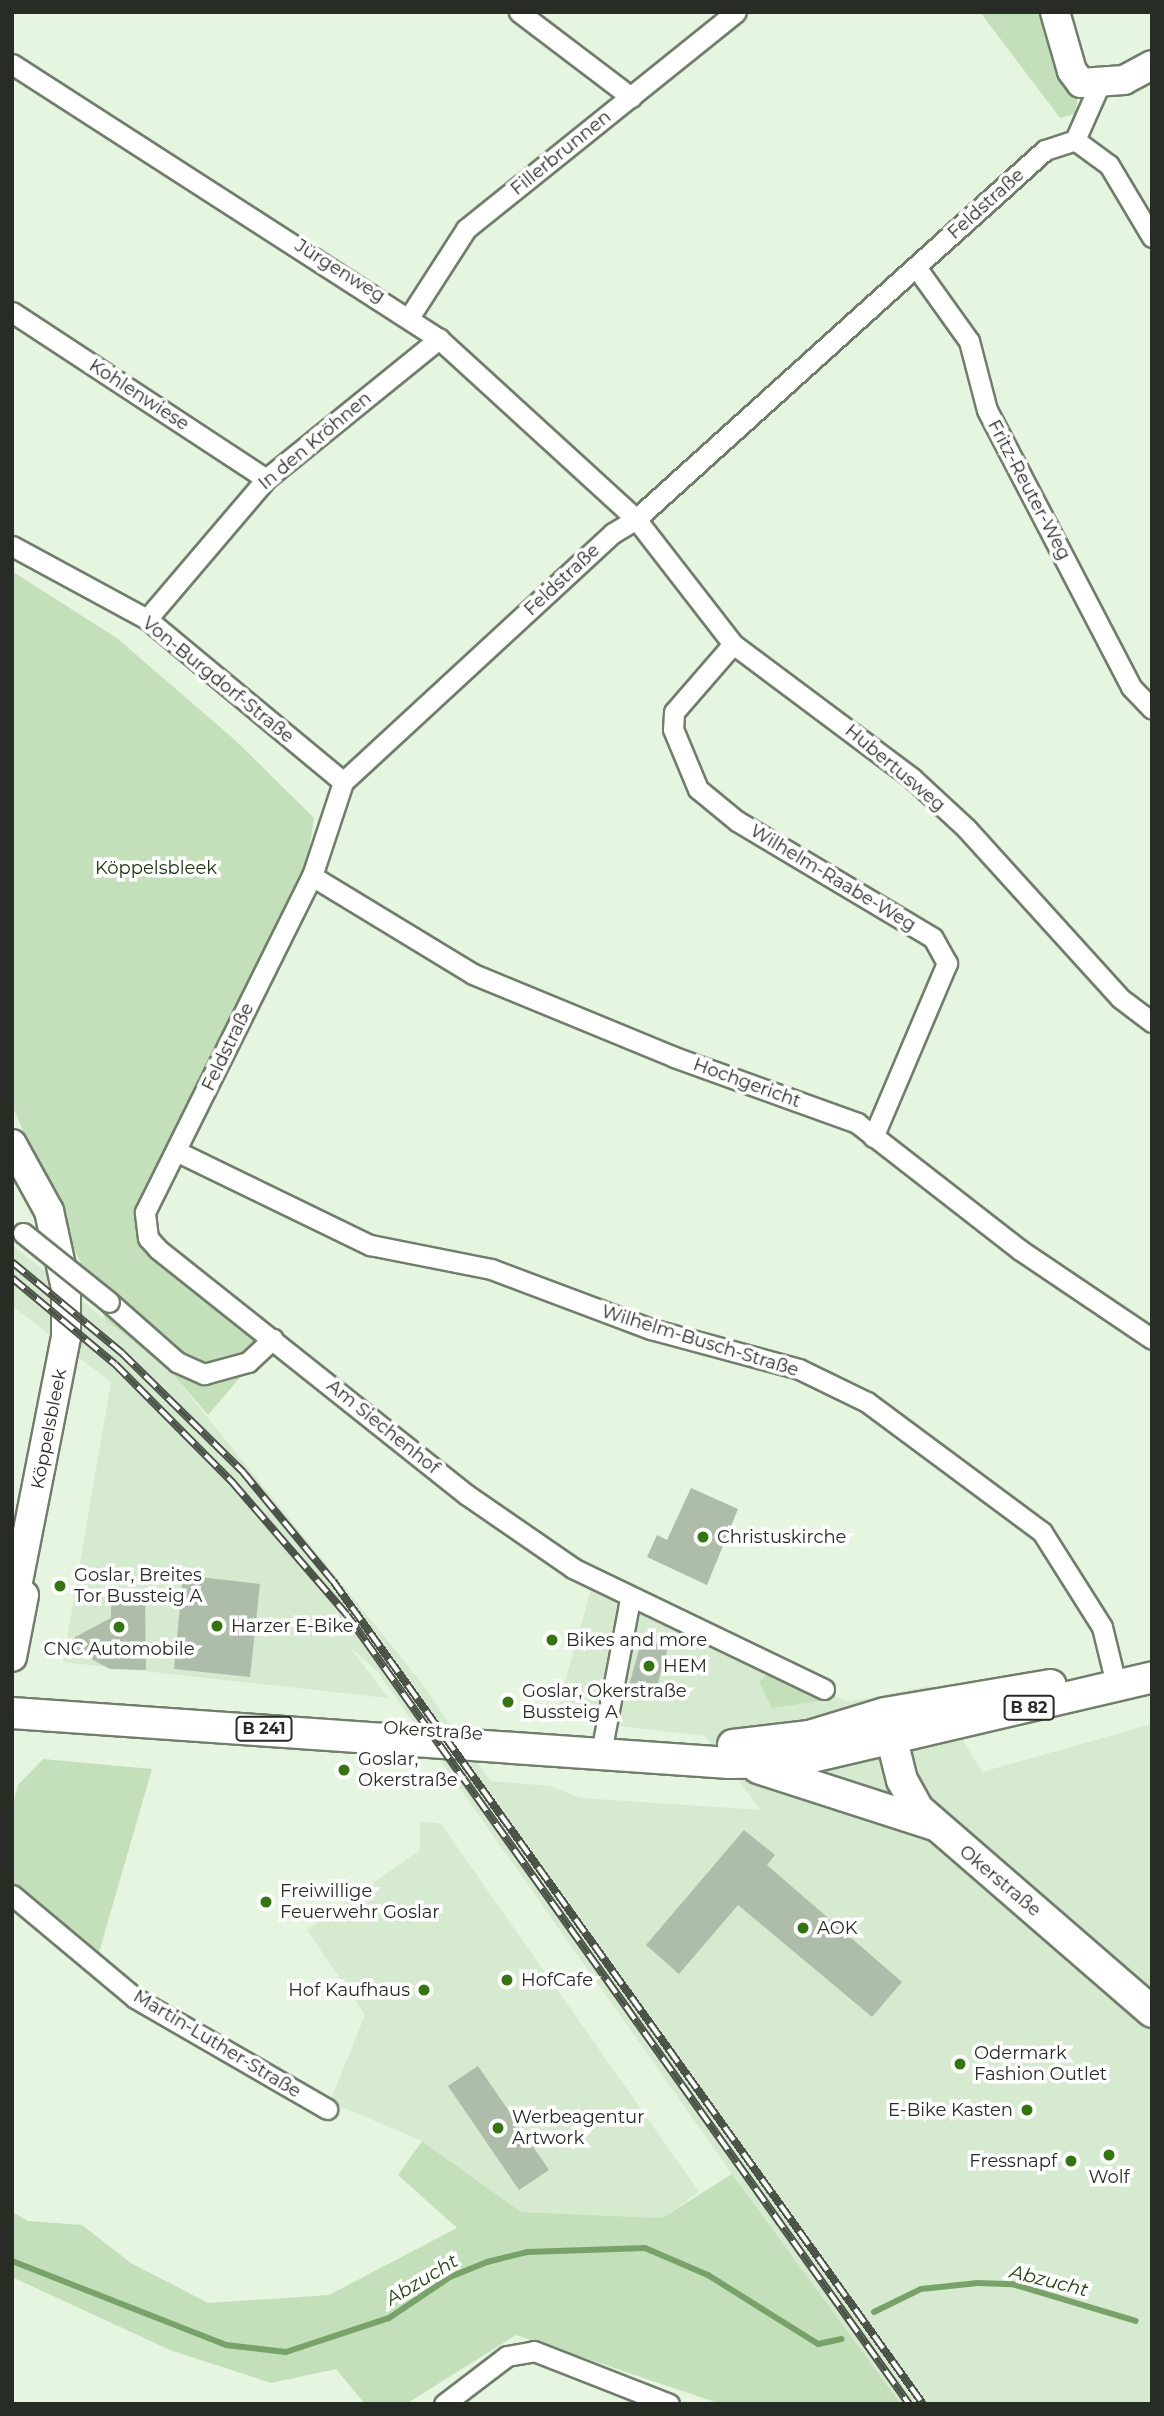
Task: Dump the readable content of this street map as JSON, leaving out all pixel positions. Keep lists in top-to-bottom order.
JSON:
{
  "streets": {
    "main road": ["B 82", "B 241", "Okerstraße"],
    "street": [
      "Fillerbrunnen",
      "Feldstraße",
      "Jürgenweg",
      "Kohlenwiese",
      "In den Kröhnen",
      "Fritz-Reuter-Weg",
      "Von-Burgdorf-Straße",
      "Hubertusweg",
      "Wilhelm-Raabe-Weg",
      "Hochgericht",
      "Wilhelm-Busch-Straße",
      "Am Siechenhof",
      "Köppelsbleek",
      "Martin-Luther-Straße"
    ]
  },
  "crossings": [
    ["Fillerbrunnen", "Jürgenweg"],
    ["Feldstraße", "Jürgenweg"],
    ["Feldstraße", "Fritz-Reuter-Weg"],
    ["Feldstraße", "Von-Burgdorf-Straße"],
    ["Feldstraße", "Hubertusweg"],
    ["Feldstraße", "Hochgericht"],
    ["Feldstraße", "Wilhelm-Busch-Straße"],
    ["Feldstraße", "Am Siechenhof"],
    ["Jürgenweg", "In den Kröhnen"],
    ["Jürgenweg", "Hubertusweg"],
    ["Kohlenwiese", "In den Kröhnen"],
    ["In den Kröhnen", "Von-Burgdorf-Straße"],
    ["Hubertusweg", "Wilhelm-Raabe-Weg"],
    ["Wilhelm-Raabe-Weg", "Hochgericht"],
    ["Wilhelm-Busch-Straße", "B 82"],
    ["B 82", "Okerstraße"]
  ],
  "water": ["Abzucht"],
  "parks": ["Köppelsbleek"],
  "places": [
    "Christuskirche",
    "Goslar, Breites Tor Bussteig A",
    "Harzer E-Bike",
    "CNC Automobile",
    "Bikes and more",
    "HEM",
    "Goslar, Okerstraße Bussteig A",
    "Goslar, Okerstraße",
    "Freiwillige Feuerwehr Goslar",
    "AOK",
    "HofCafe",
    "Hof Kaufhaus",
    "Odermark Fashion Outlet",
    "E-Bike Kasten",
    "Werbeagentur Artwork",
    "Wolf",
    "Fressnapf"
  ]
}
